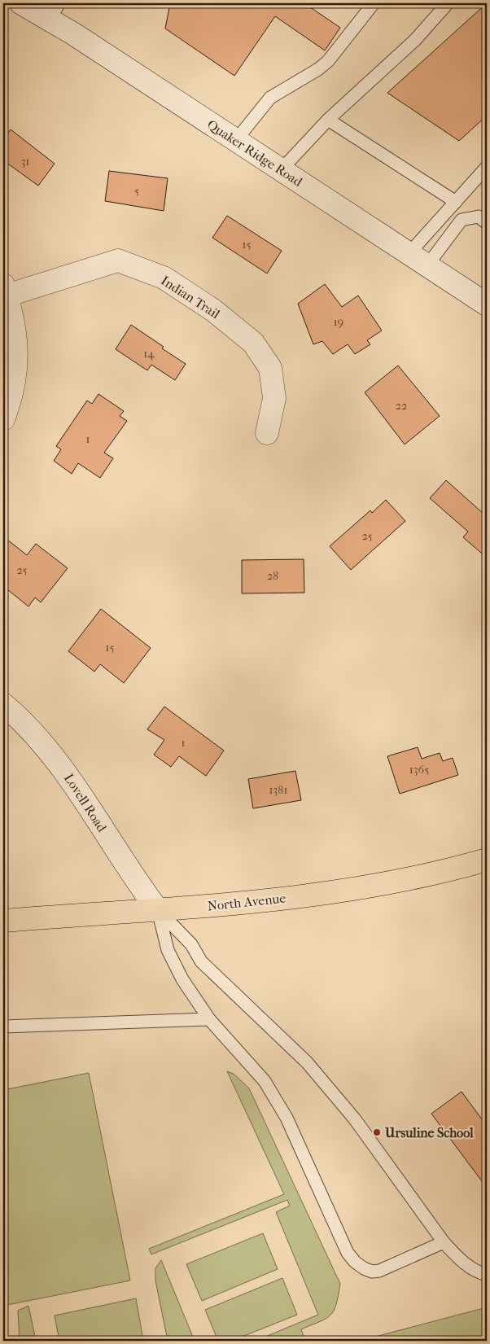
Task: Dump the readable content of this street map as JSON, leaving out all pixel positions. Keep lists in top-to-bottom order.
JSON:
{
  "streets": {
    "main road": ["North Avenue"],
    "street": ["Quaker Ridge Road", "Indian Trail", "Lovell Road"]
  },
  "crossings": [
    ["Lovell Road", "North Avenue"]
  ],
  "places": ["Ursuline School"],
  "house_numbers": [
    "31",
    "5",
    "15",
    "19",
    "14",
    "22",
    "1",
    "25",
    "25",
    "28",
    "15",
    "1",
    "1365",
    "1381"
  ]
}
